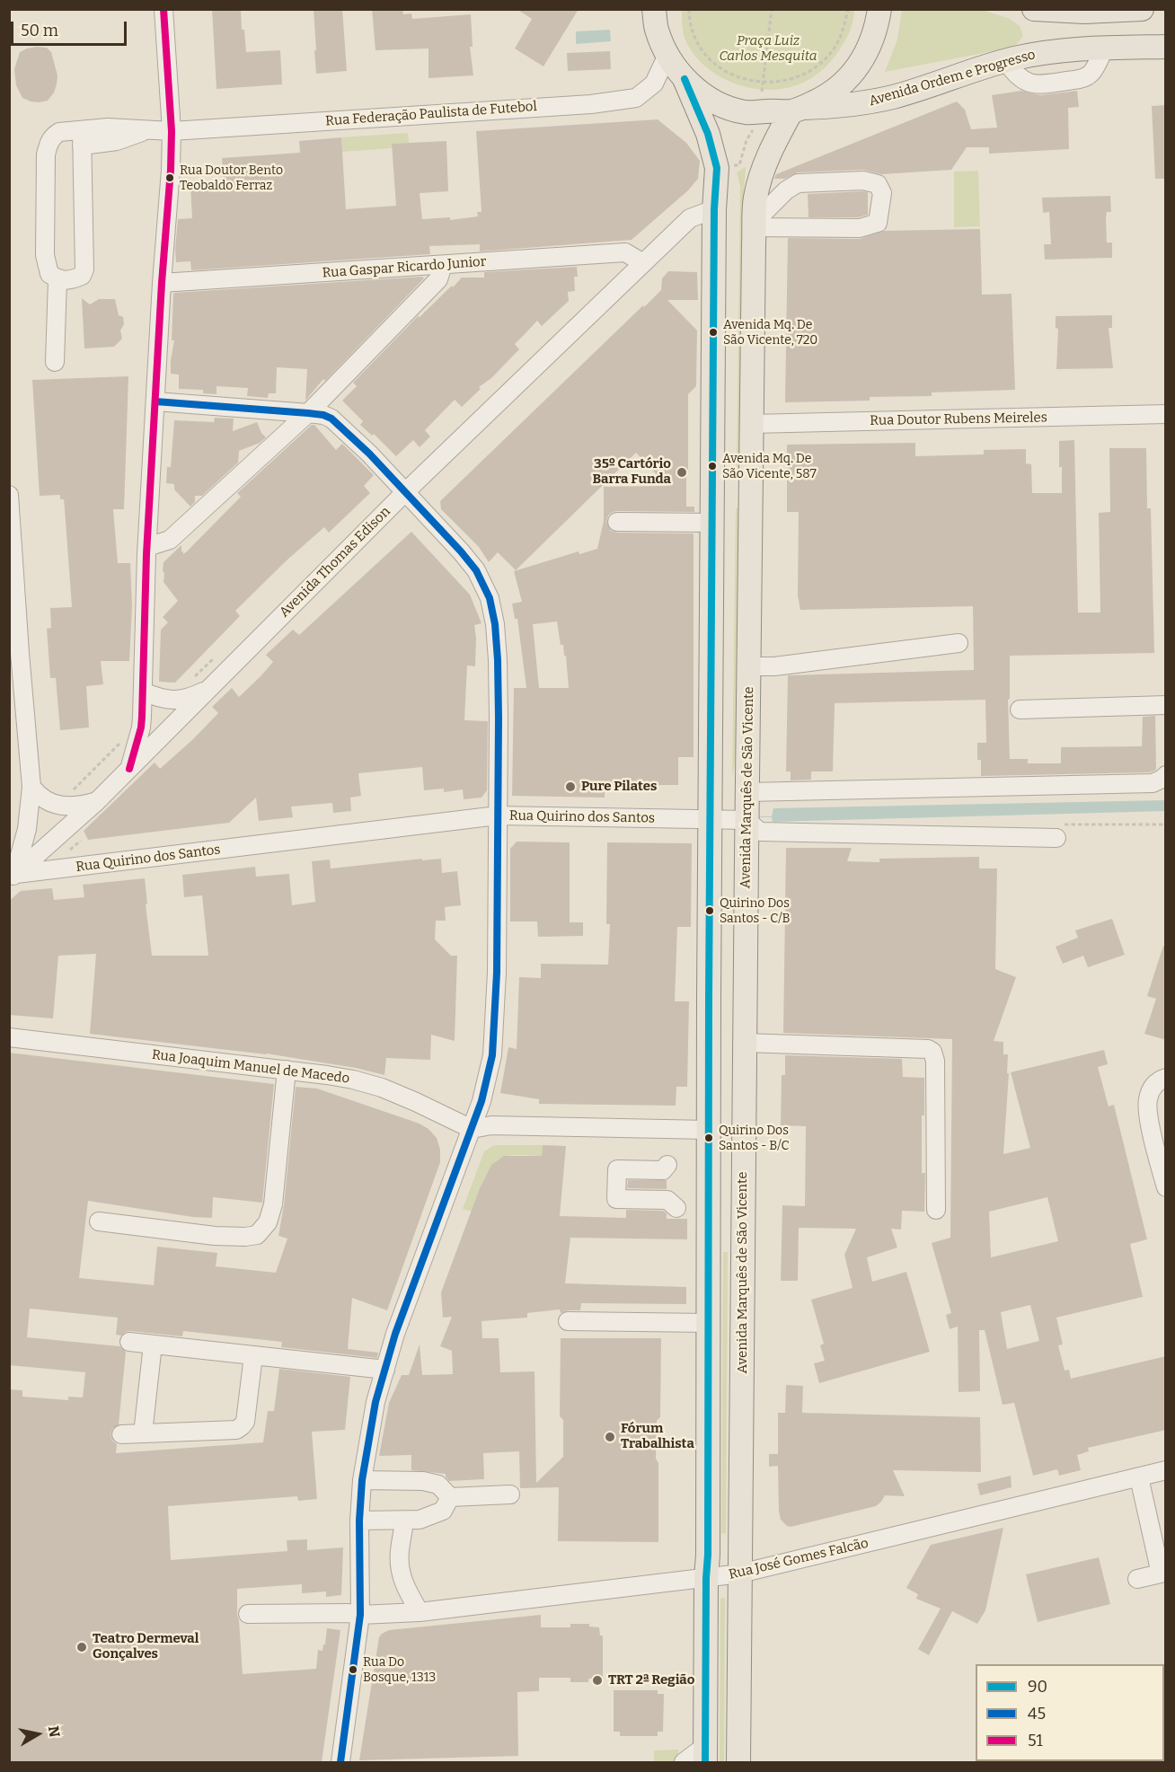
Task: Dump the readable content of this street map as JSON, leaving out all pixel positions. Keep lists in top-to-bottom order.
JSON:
{
  "streets": {
    "main road": ["Avenida Ordem e Progresso", "Avenida Marquês de São Vicente"],
    "street": [
      "Rua Federação Paulista de Futebol",
      "Rua Gaspar Ricardo Junior",
      "Rua Doutor Rubens Meireles",
      "Avenida Thomas Edison",
      "Rua Quirino dos Santos",
      "Rua Joaquim Manuel de Macedo",
      "Rua José Gomes Falcão"
    ]
  },
  "crossings": [
    ["Avenida Ordem e Progresso", "Avenida Marquês de São Vicente"],
    ["Rua Gaspar Ricardo Junior", "Avenida Thomas Edison"],
    ["Rua Doutor Rubens Meireles", "Avenida Marquês de São Vicente"],
    ["Avenida Thomas Edison", "Rua Quirino dos Santos"],
    ["Avenida Marquês de São Vicente", "Rua Quirino dos Santos"],
    ["Avenida Marquês de São Vicente", "Rua José Gomes Falcão"]
  ],
  "parks": ["Praça Luiz Carlos Mesquita"],
  "places": [
    "Rua Doutor Bento Teobaldo Ferraz",
    "Avenida Mq. De São Vicente, 720",
    "Avenida Mq. De São Vicente, 587",
    "35º Cartório Barra Funda",
    "Pure Pilates",
    "Quirino Dos Santos - C/B",
    "Quirino Dos Santos - B/C",
    "Fórum Trabalhista",
    "Teatro Dermeval Gonçalves",
    "Rua Do Bosque, 1313",
    "TRT 2ª Região"
  ],
  "lines": ["transit line 51", "transit line 90", "transit line 45"],
  "legend": ["90", "45", "51"],
  "scale_bar": "50 m",
  "north": "right"
}
